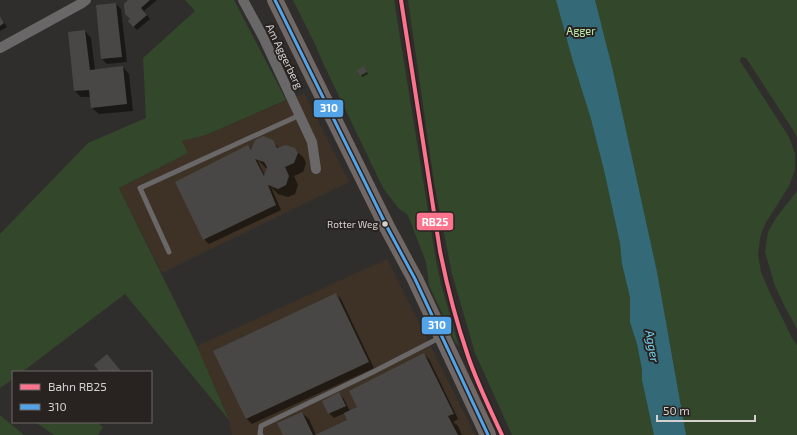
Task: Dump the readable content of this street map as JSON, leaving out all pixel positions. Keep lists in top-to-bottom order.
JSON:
{
  "streets": {
    "street": ["Am Aggerberg"]
  },
  "water": ["Agger"],
  "parks": ["Agger"],
  "places": ["Rotter Weg"],
  "lines": ["rail line RB25", "transit line 310"],
  "legend": ["Bahn RB25", "310"],
  "scale_bar": "50 m"
}
